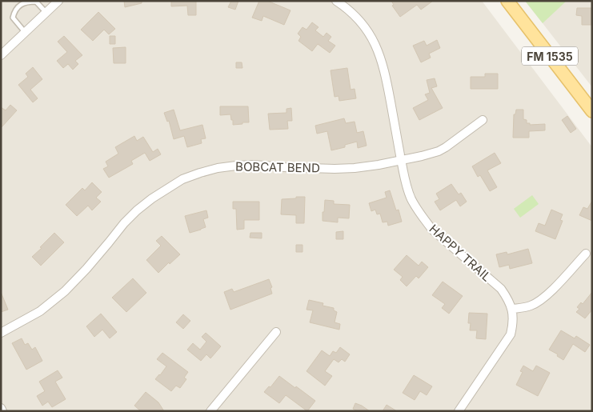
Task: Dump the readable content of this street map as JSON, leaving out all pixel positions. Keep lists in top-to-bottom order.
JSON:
{
  "streets": {
    "main road": ["FM 1535"],
    "street": ["BOBCAT BEND", "HAPPY TRAIL"]
  },
  "crossings": [
    ["BOBCAT BEND", "HAPPY TRAIL"]
  ]
}
